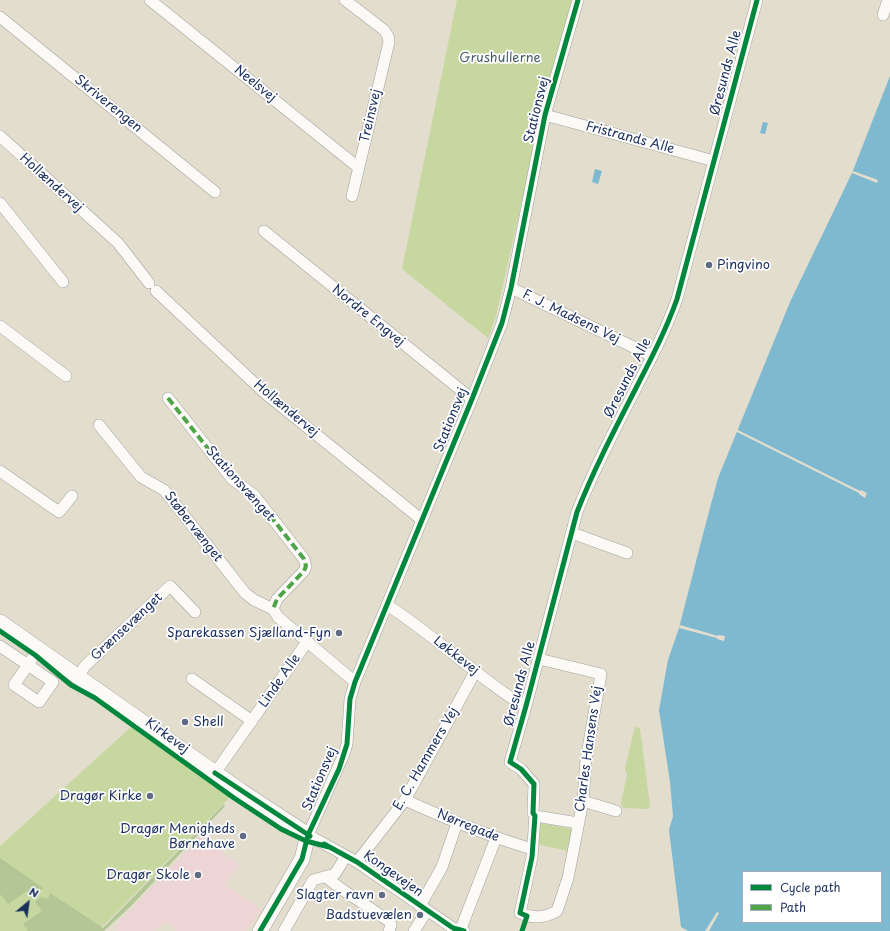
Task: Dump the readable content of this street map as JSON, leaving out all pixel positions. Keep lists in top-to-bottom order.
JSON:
{
  "streets": {
    "main road": ["Kirkevej"],
    "street": [
      "Øresunds Alle",
      "Neelsvej",
      "Skriverengen",
      "Stationsvej",
      "Treinsvej",
      "Fristrands Alle",
      "Hollændervej",
      "Nordre Engvej",
      "F. J. Madsens Vej",
      "Stationsvænget",
      "Støbervænget",
      "Grænsevænget",
      "Løkkevej",
      "Linde Alle",
      "Charles Hansens Vej",
      "E. C. Hammers Vej",
      "Nørregade",
      "Kongevejen"
    ]
  },
  "crossings": [
    ["Øresunds Alle", "Fristrands Alle"],
    ["Øresunds Alle", "F. J. Madsens Vej"],
    ["Øresunds Alle", "Løkkevej"],
    ["Øresunds Alle", "Charles Hansens Vej"],
    ["Neelsvej", "Treinsvej"],
    ["Stationsvej", "Fristrands Alle"],
    ["Stationsvej", "Hollændervej"],
    ["Stationsvej", "Nordre Engvej"],
    ["Stationsvej", "F. J. Madsens Vej"],
    ["Stationsvej", "Løkkevej"],
    ["Stationsvej", "Kirkevej"],
    ["Stationsvej", "Kongevejen"],
    ["Stationsvænget", "Støbervænget"],
    ["Grænsevænget", "Kirkevej"],
    ["Løkkevej", "E. C. Hammers Vej"],
    ["Linde Alle", "Kirkevej"],
    ["Kirkevej", "Kongevejen"],
    ["Charles Hansens Vej", "Nørregade"],
    ["E. C. Hammers Vej", "Nørregade"],
    ["E. C. Hammers Vej", "Kongevejen"]
  ],
  "parks": ["Grushullerne"],
  "places": [
    "Pingvino",
    "Sparekassen Sjælland-Fyn",
    "Shell",
    "Dragør Kirke",
    "Dragør Menigheds Børnehave",
    "Dragør Skole",
    "Slagter ravn",
    "Badstuevælen"
  ],
  "legend": ["Cycle path", "Path"],
  "north": "top right"
}
